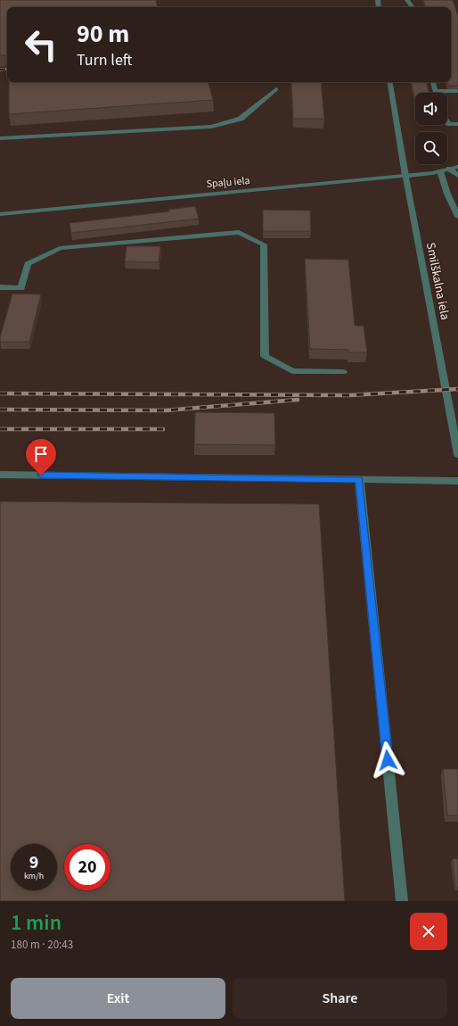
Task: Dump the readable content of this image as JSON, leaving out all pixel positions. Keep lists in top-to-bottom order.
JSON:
{
  "streets": {
    "street": ["Spaļu iela", "Smilškalna iela"]
  },
  "crossings": [
    ["Spaļu iela", "Smilškalna iela"]
  ],
  "page": {
    "turn": ["90 m", "Turn left"],
    "speed": "9 km/h",
    "limit": "20",
    "heading": ["1 min", "180 m · 20:43"],
    "buttons": ["Exit", "Share"]
  }
}
